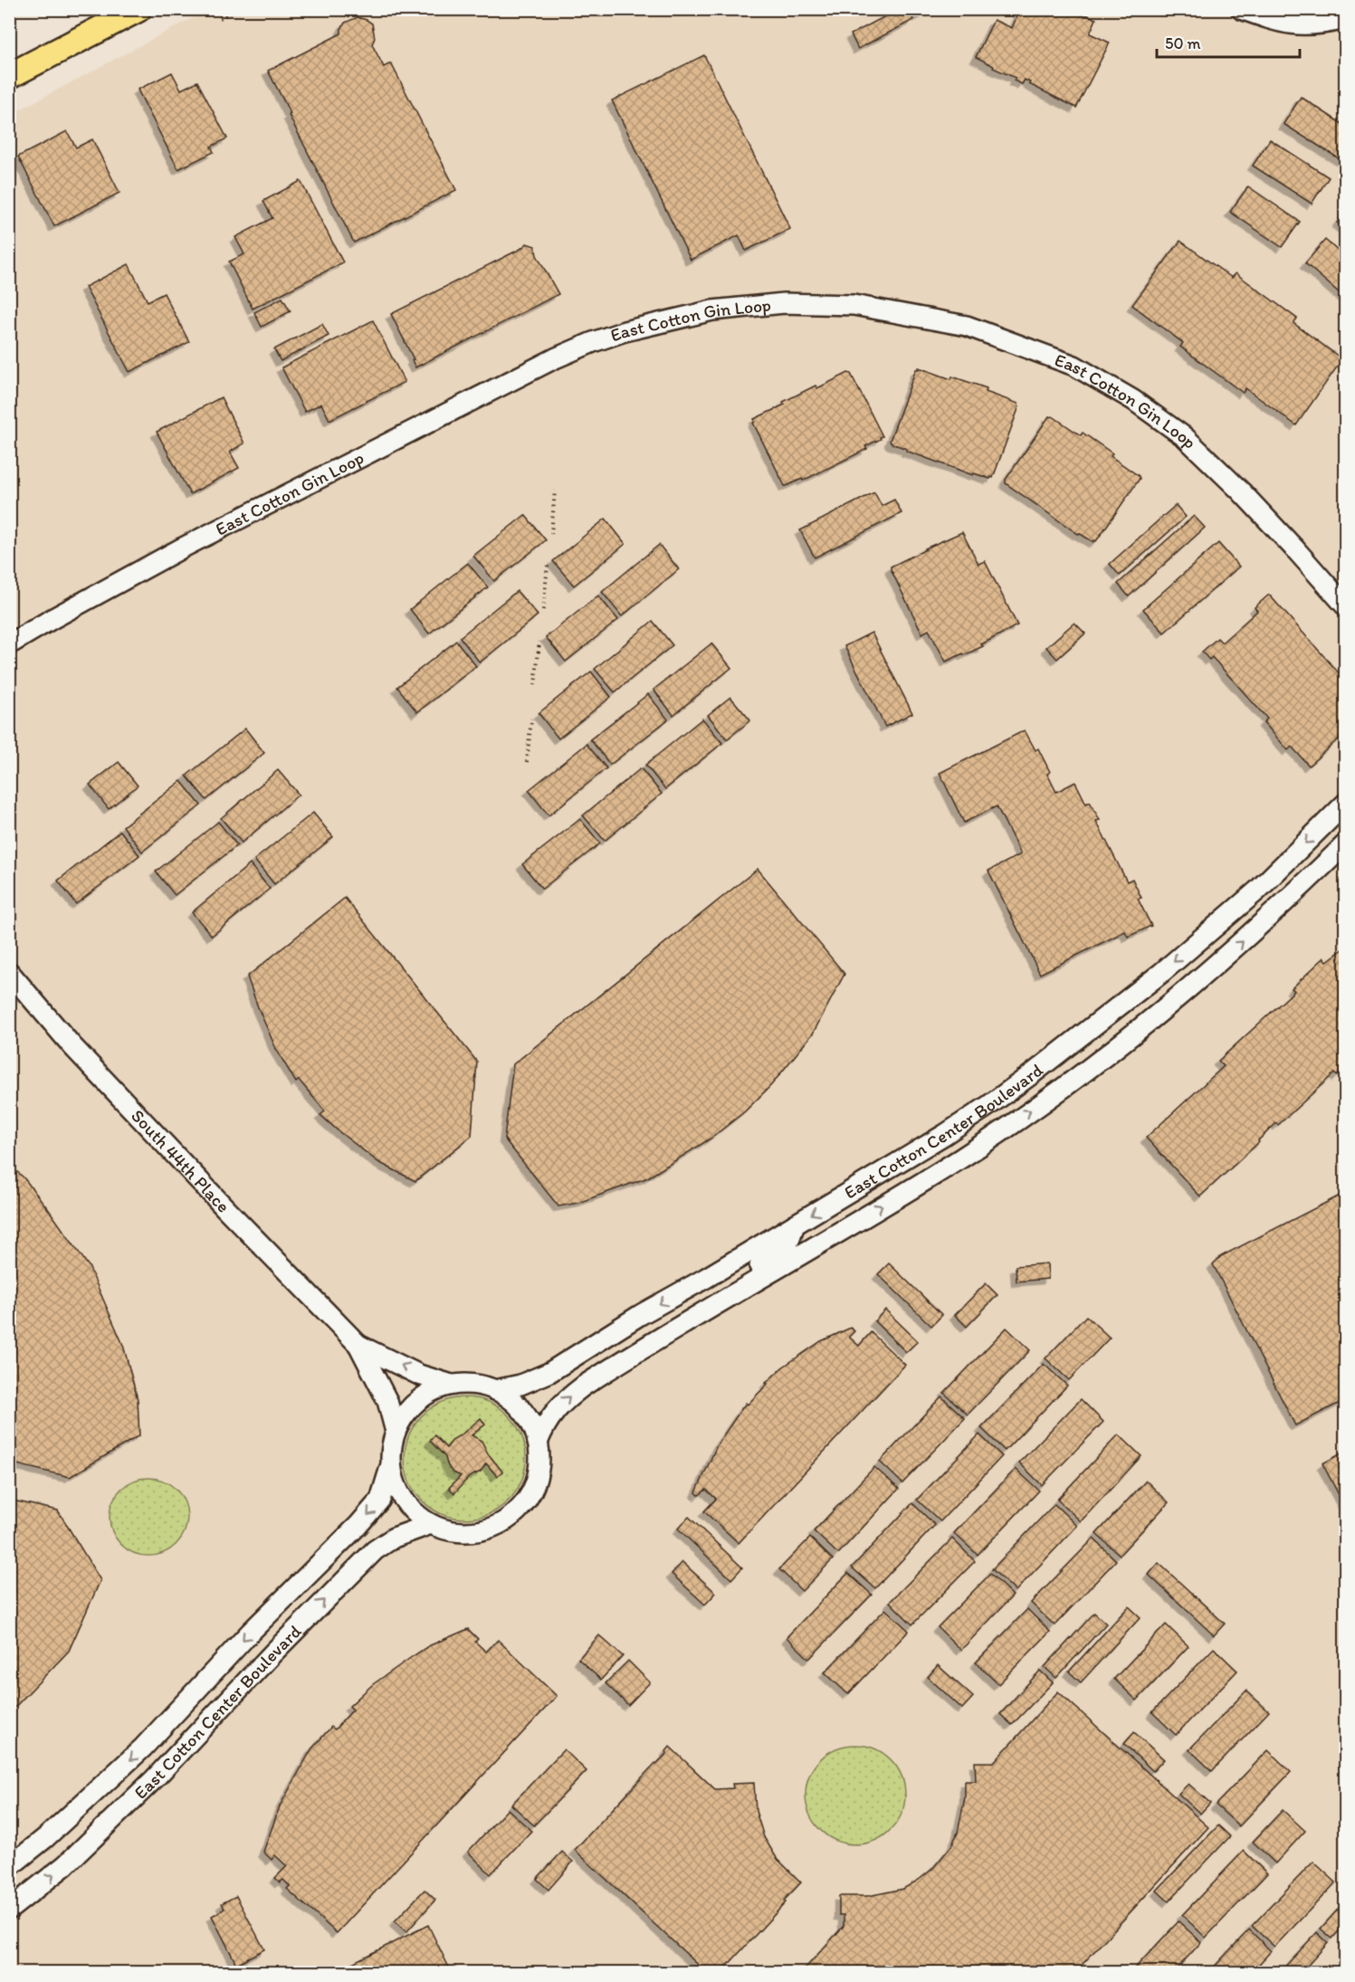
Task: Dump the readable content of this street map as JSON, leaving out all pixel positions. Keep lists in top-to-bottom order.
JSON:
{
  "streets": {
    "street": ["East Cotton Gin Loop", "East Cotton Center Boulevard", "South 44th Place"]
  },
  "crossings": [
    ["East Cotton Center Boulevard", "South 44th Place"]
  ],
  "scale_bar": "50 m"
}
